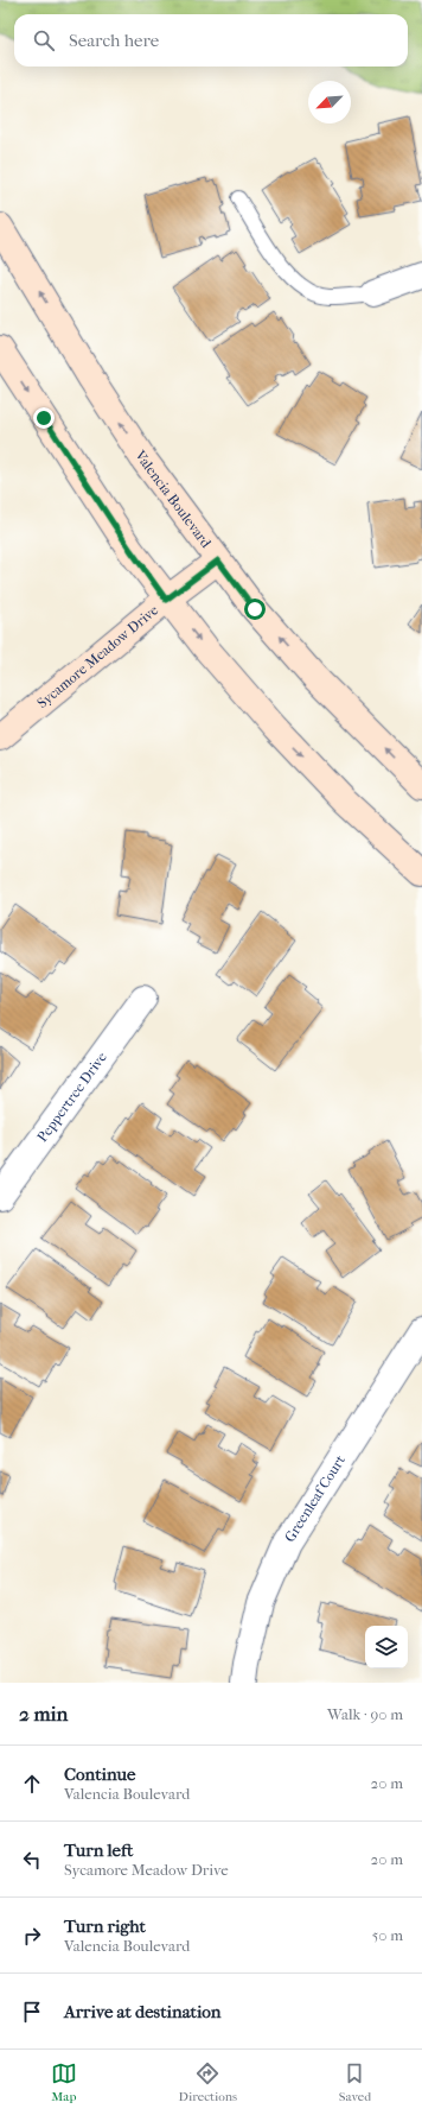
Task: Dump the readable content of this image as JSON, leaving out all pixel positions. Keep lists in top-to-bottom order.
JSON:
{
  "streets": {
    "street": [
      "Valencia Boulevard",
      "Sycamore Meadow Drive",
      "Peppertree Drive",
      "Greenleaf Court"
    ]
  },
  "crossings": [
    ["Valencia Boulevard", "Sycamore Meadow Drive"]
  ],
  "north": "bottom left",
  "page": {
    "search": "Search here",
    "heading": ["2 min", "Walk · 90 m"],
    "list": [
      ["Continue", "Valencia Boulevard", "20 m"],
      ["Turn left", "Sycamore Meadow Drive", "20 m"],
      ["Turn right", "Valencia Boulevard", "50 m"],
      "Arrive at destination"
    ],
    "nav": ["Map", "Directions", "Saved"]
  }
}
